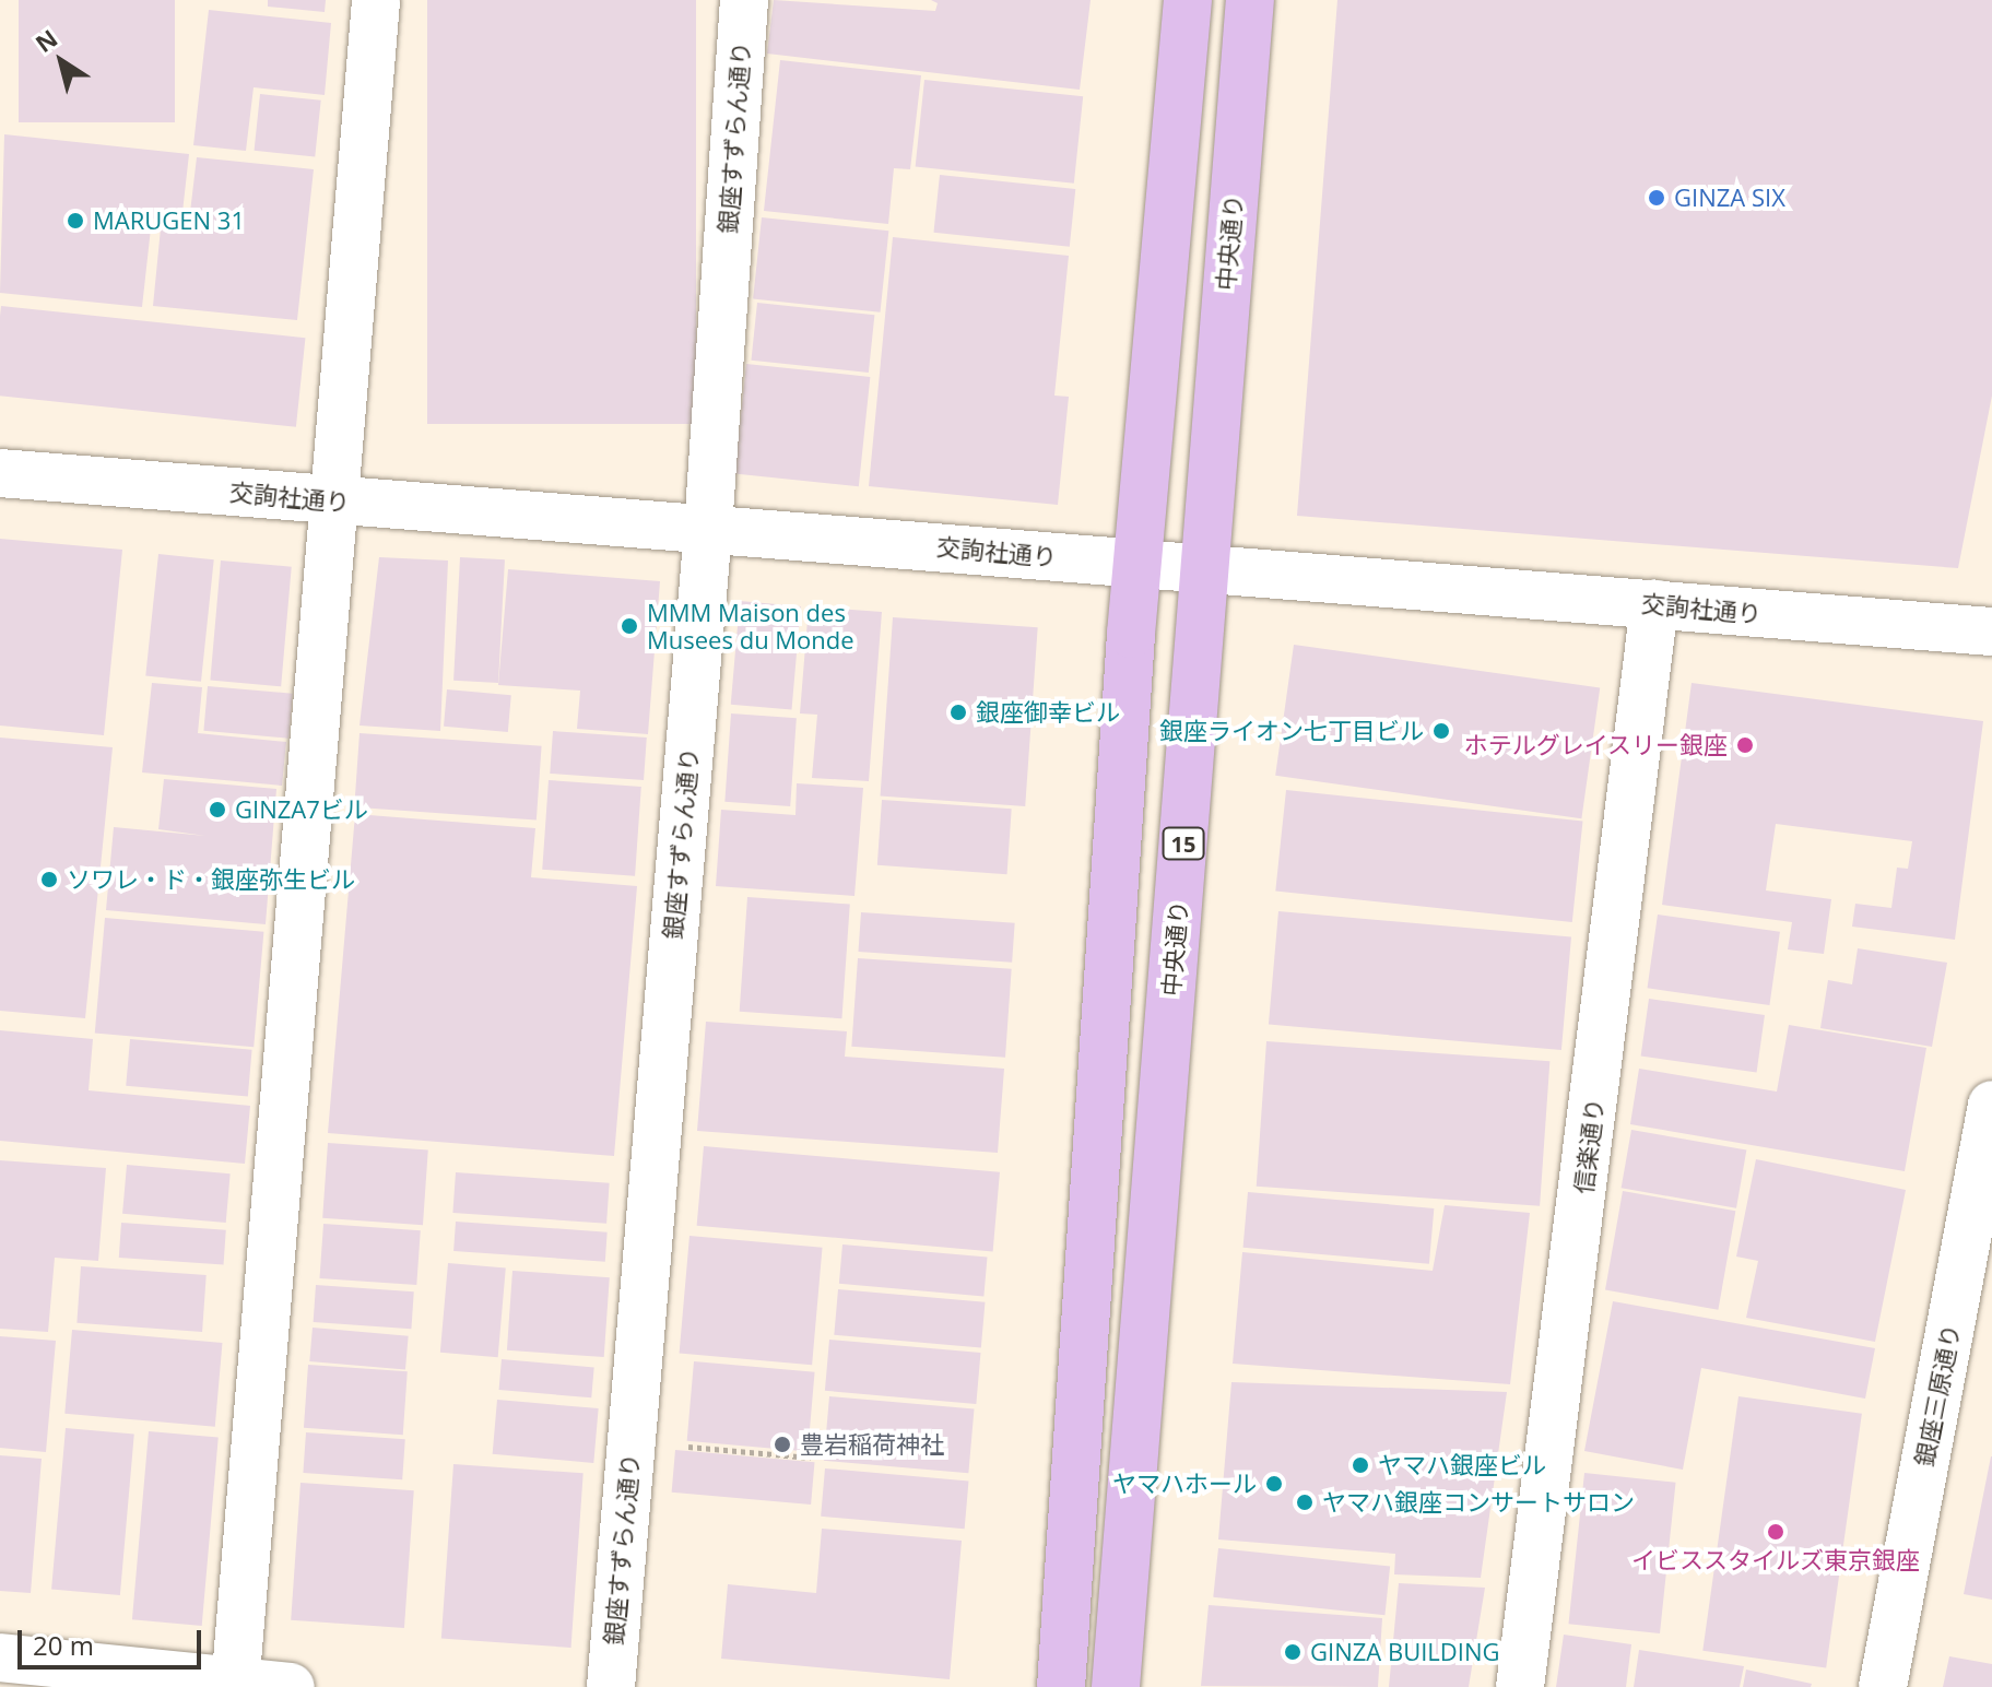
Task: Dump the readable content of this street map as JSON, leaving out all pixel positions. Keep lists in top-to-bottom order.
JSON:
{
  "streets": {
    "highway": ["中央通り", "15"],
    "street": [
      "銀座すずらん通り",
      "交詢社通り",
      "信楽通り",
      "銀座三原通り"
    ]
  },
  "crossings": [
    ["銀座すずらん通り", "交詢社通り"],
    ["中央通り", "交詢社通り"],
    ["交詢社通り", "信楽通り"]
  ],
  "places": [
    "GINZA SIX",
    "MARUGEN 31",
    "MMM Maison des Musees du Monde",
    "銀座御幸ビル",
    "銀座ライオン七丁目ビル",
    "ホテルグレイスリー銀座",
    "GINZA7ビル",
    "ソワレ・ド・銀座弥生ビル",
    "豊岩稲荷神社",
    "ヤマハ銀座ビル",
    "ヤマハホール",
    "ヤマハ銀座コンサートサロン",
    "イビススタイルズ東京銀座",
    "GINZA BUILDING"
  ],
  "scale_bar": "20 m",
  "north": "top left"
}
